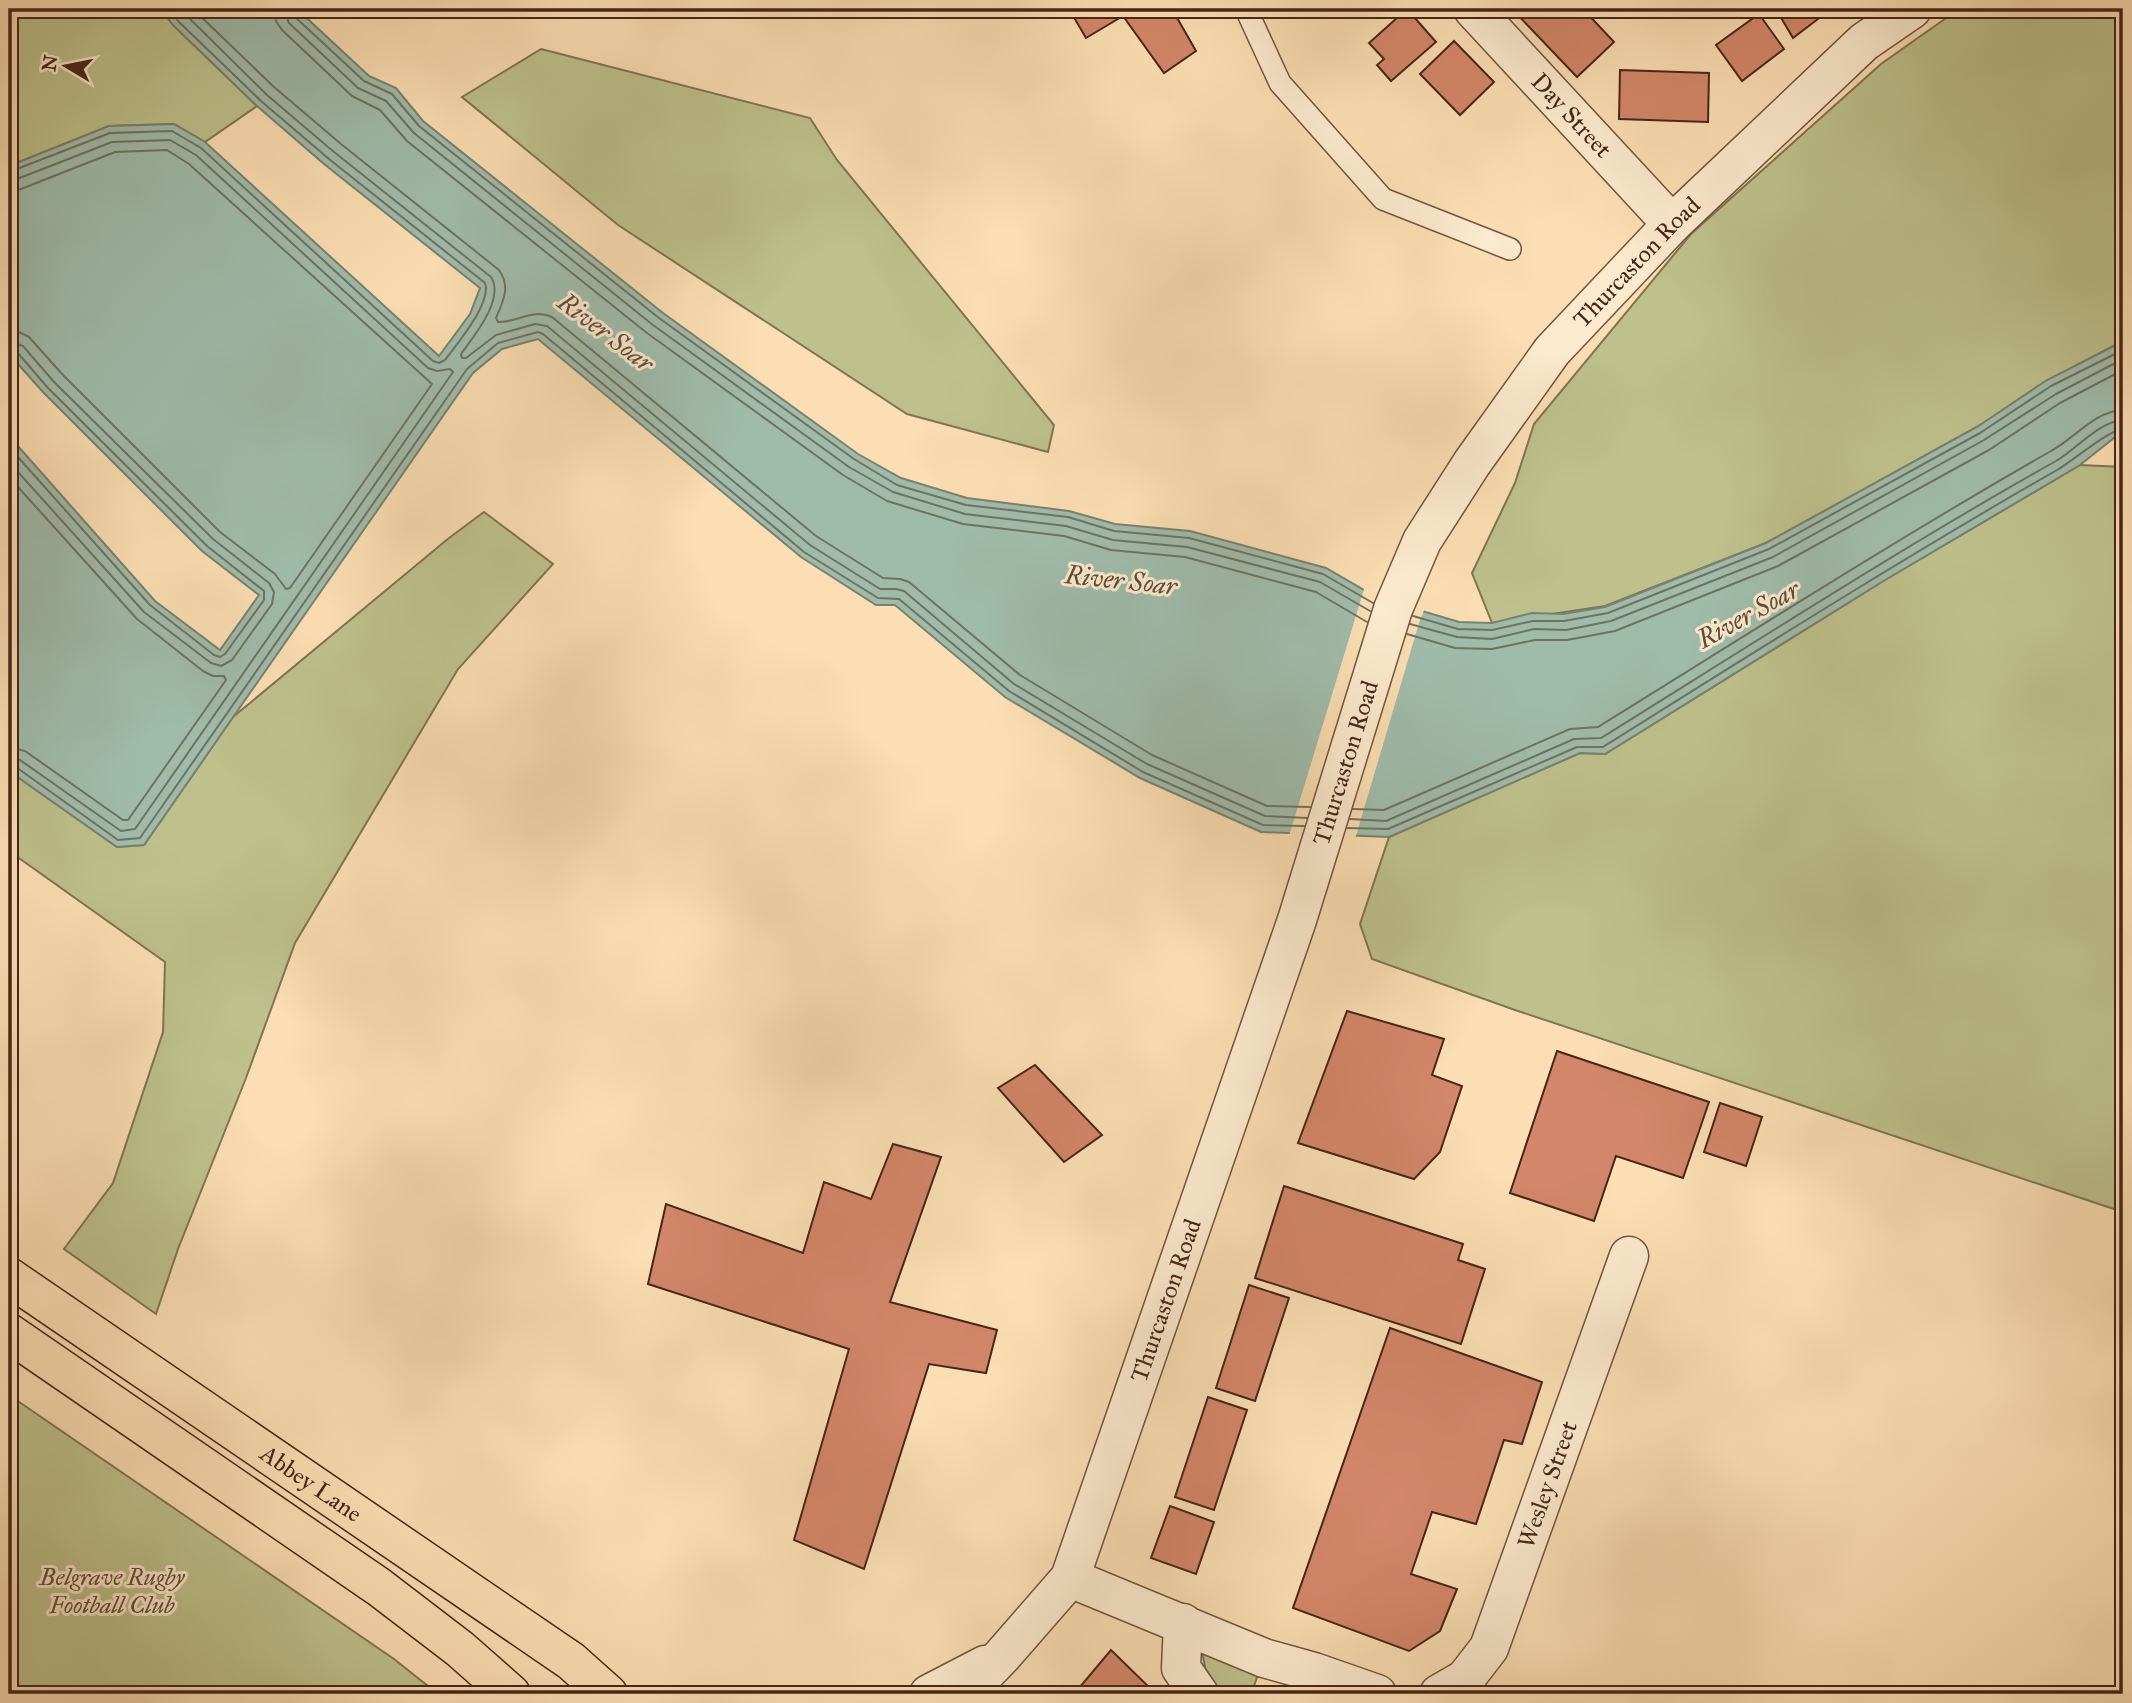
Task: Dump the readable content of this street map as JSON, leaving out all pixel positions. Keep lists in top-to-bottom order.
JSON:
{
  "streets": {
    "main road": ["Abbey Lane"],
    "street": ["Day Street", "Thurcaston Road", "Wesley Street"]
  },
  "crossings": [
    ["Day Street", "Thurcaston Road"]
  ],
  "water": ["River Soar"],
  "parks": ["Belgrave Rugby Football Club"],
  "north": "left"
}
